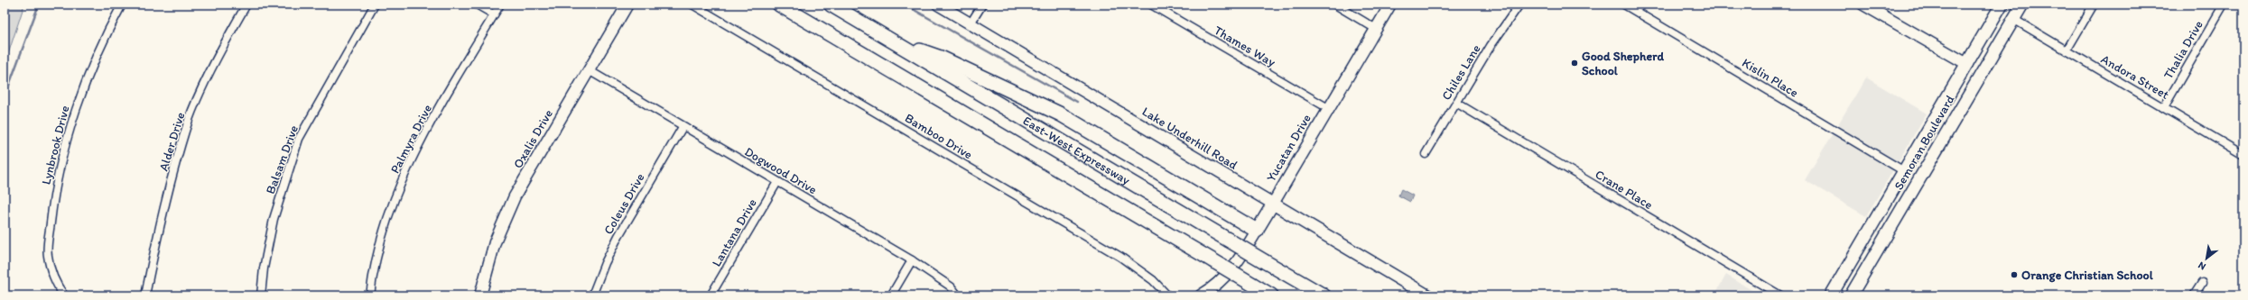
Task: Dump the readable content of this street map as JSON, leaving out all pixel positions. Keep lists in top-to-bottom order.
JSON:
{
  "streets": {
    "highway": ["East-West Expressway"],
    "main road": ["Lake Underhill Road", "Semoran Boulevard", "Yucatan Drive"],
    "street": [
      "Thames Way",
      "Thalia Drive",
      "Chiles Lane",
      "Andora Street",
      "Kislin Place",
      "Bamboo Drive",
      "Palmyra Drive",
      "Oxalis Drive",
      "Alder Drive",
      "Lynbrook Drive",
      "Balsam Drive",
      "Dogwood Drive",
      "Crane Place",
      "Coleus Drive",
      "Lantana Drive"
    ]
  },
  "crossings": [
    ["Thames Way", "Yucatan Drive"],
    ["Thalia Drive", "Andora Street"],
    ["Chiles Lane", "Crane Place"],
    ["Andora Street", "Semoran Boulevard"],
    ["Kislin Place", "Semoran Boulevard"],
    ["Lake Underhill Road", "Yucatan Drive"],
    ["Oxalis Drive", "Dogwood Drive"],
    ["Dogwood Drive", "Coleus Drive"],
    ["Dogwood Drive", "Lantana Drive"]
  ],
  "places": ["Good Shepherd School", "Orange Christian School"],
  "north": "bottom left"
}
